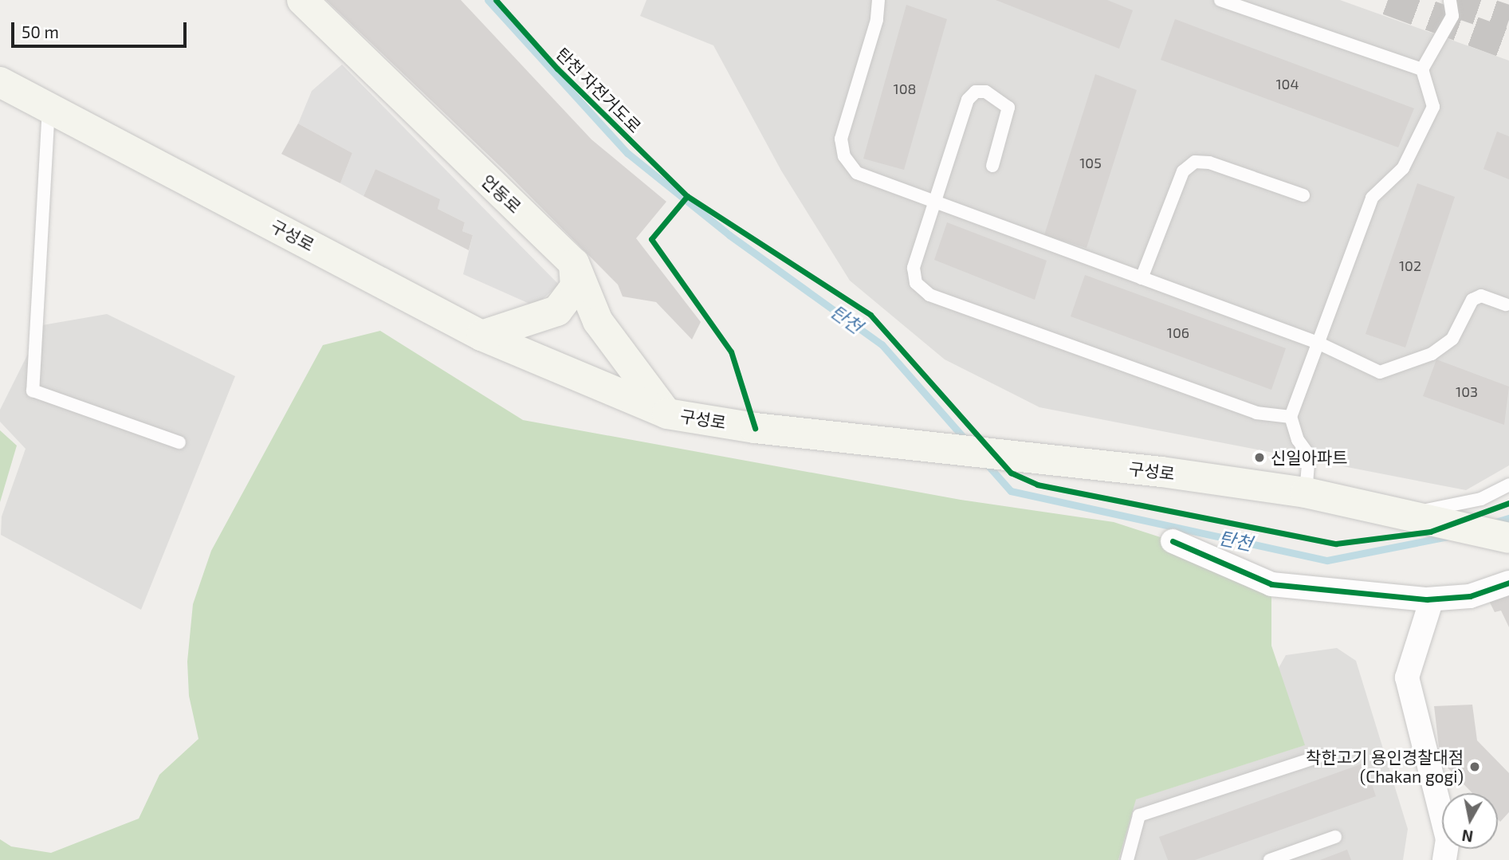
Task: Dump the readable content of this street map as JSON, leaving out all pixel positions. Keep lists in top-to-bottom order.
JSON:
{
  "streets": {
    "main road": ["언동로", "구성로"],
    "cycle path": ["탄천 자전거도로"]
  },
  "crossings": [
    ["언동로", "구성로"]
  ],
  "water": ["탄천"],
  "places": ["신일아파트", "착한고기 용인경찰대점 (Chakan gogi)"],
  "house_numbers": [
    "104",
    "108",
    "105",
    "102",
    "106",
    "103"
  ],
  "scale_bar": "50 m",
  "north": "bottom"
}
